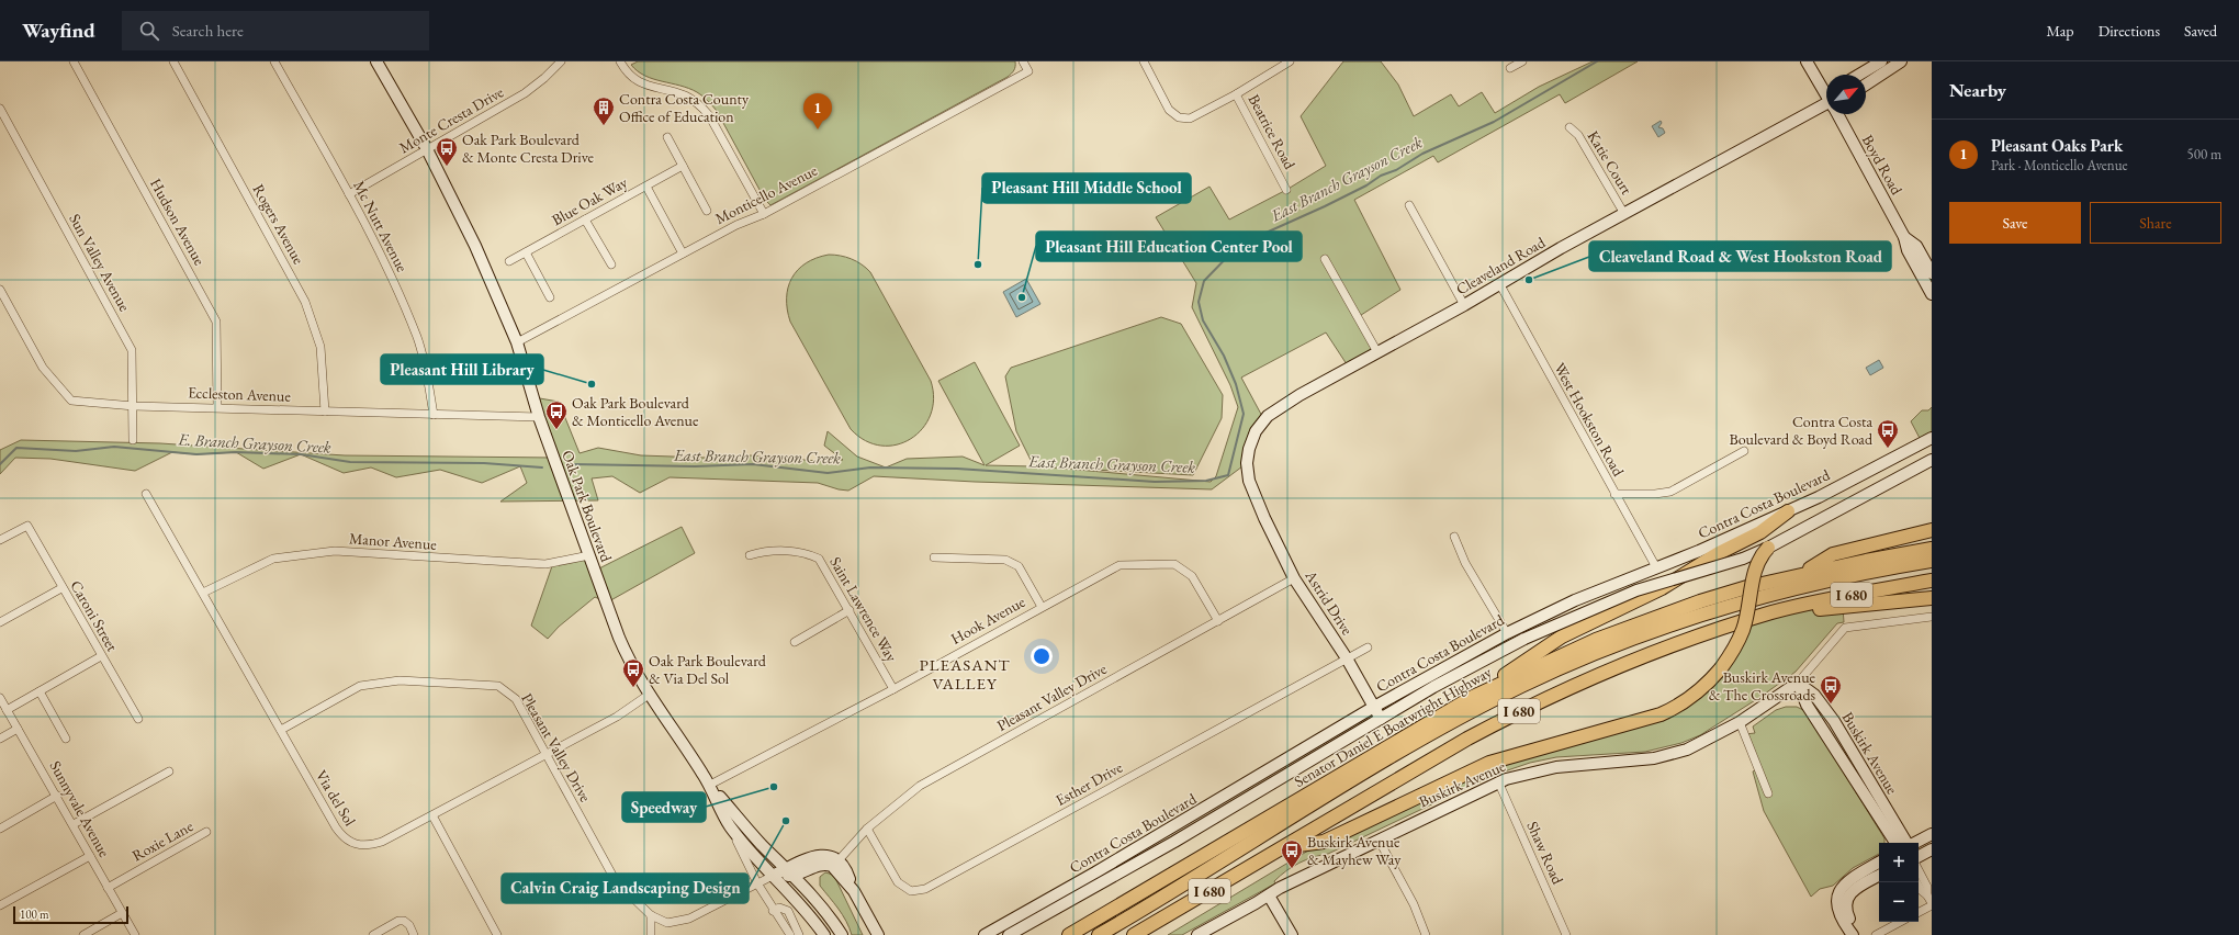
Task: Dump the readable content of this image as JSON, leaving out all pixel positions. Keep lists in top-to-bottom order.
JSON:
{
  "streets": {
    "highway": ["I 680", "Senator Daniel E Boatwright Highway"],
    "main road": [
      "Boyd Road",
      "Cleaveland Road",
      "Contra Costa Boulevard",
      "Oak Park Boulevard",
      "Astrid Drive",
      "Buskirk Avenue"
    ],
    "street": [
      "Monte Cresta Drive",
      "Beatrice Road",
      "Katie Court",
      "Monticello Avenue",
      "Blue Oak Way",
      "Hudson Avenue",
      "Rogers Avenue",
      "Mc Nutt Avenue",
      "Sun Valley Avenue",
      "Eccleston Avenue",
      "West Hookston Road",
      "Manor Avenue",
      "Saint Lawrence Way",
      "Caroni Street",
      "Hook Avenue",
      "Pleasant Valley Drive",
      "Esther Drive",
      "Via del Sol",
      "Sunnyvale Avenue",
      "Roxie Lane",
      "Shaw Road"
    ]
  },
  "crossings": [
    ["Monte Cresta Drive", "Mc Nutt Avenue"],
    ["Monte Cresta Drive", "Oak Park Boulevard"],
    ["Katie Court", "Cleaveland Road"],
    ["Monticello Avenue", "Oak Park Boulevard"],
    ["Hudson Avenue", "Eccleston Avenue"],
    ["Rogers Avenue", "Eccleston Avenue"],
    ["Mc Nutt Avenue", "Eccleston Avenue"],
    ["Sun Valley Avenue", "Eccleston Avenue"],
    ["Cleaveland Road", "West Hookston Road"],
    ["Cleaveland Road", "Astrid Drive"],
    ["Eccleston Avenue", "Oak Park Boulevard"],
    ["West Hookston Road", "Contra Costa Boulevard"],
    ["Contra Costa Boulevard", "Astrid Drive"],
    ["Oak Park Boulevard", "Manor Avenue"],
    ["Oak Park Boulevard", "Hook Avenue"],
    ["Oak Park Boulevard", "Pleasant Valley Drive"],
    ["Oak Park Boulevard", "Via del Sol"],
    ["Manor Avenue", "Via del Sol"],
    ["Astrid Drive", "Pleasant Valley Drive"],
    ["Astrid Drive", "Esther Drive"],
    ["Saint Lawrence Way", "Hook Avenue"],
    ["Hook Avenue", "Pleasant Valley Drive"],
    ["Pleasant Valley Drive", "Esther Drive"],
    ["Pleasant Valley Drive", "Via del Sol"],
    ["Buskirk Avenue", "Shaw Road"],
    ["Sunnyvale Avenue", "Roxie Lane"]
  ],
  "districts": ["PLEASANT VALLEY"],
  "water": ["East Branch Grayson Creek", "E. Branch Grayson Creek"],
  "places": {
    "building": ["Contra Costa County Office of Education"],
    "bus stop": [
      "Oak Park Boulevard & Monte Cresta Drive",
      "Oak Park Boulevard & Monticello Avenue",
      "Contra Costa Boulevard & Boyd Road",
      "Oak Park Boulevard & Via Del Sol",
      "Buskirk Avenue & The Crossroads",
      "Buskirk Avenue & Mayhew Way"
    ],
    "other": [
      "Pleasant Hill Middle School",
      "Cleaveland Road & West Hookston Road",
      "Pleasant Hill Education Center Pool",
      "Pleasant Hill Library",
      "Speedway",
      "Calvin Craig Landscaping Design"
    ]
  },
  "scale_bar": "100 m",
  "north": "top right",
  "page": {
    "header": "Wayfind",
    "search": "Search here",
    "nav": ["Map", "Directions", "Saved"],
    "heading": "Nearby",
    "pins": "1",
    "list": [
      {
        "mark": "1",
        "name": "Pleasant Oaks Park",
        "note": "Park · Monticello Avenue",
        "value": "500 m"
      }
    ],
    "buttons": ["Save", "Share"],
    "map_buttons": ["+", "−"],
    "scale": "100 m"
  }
}
